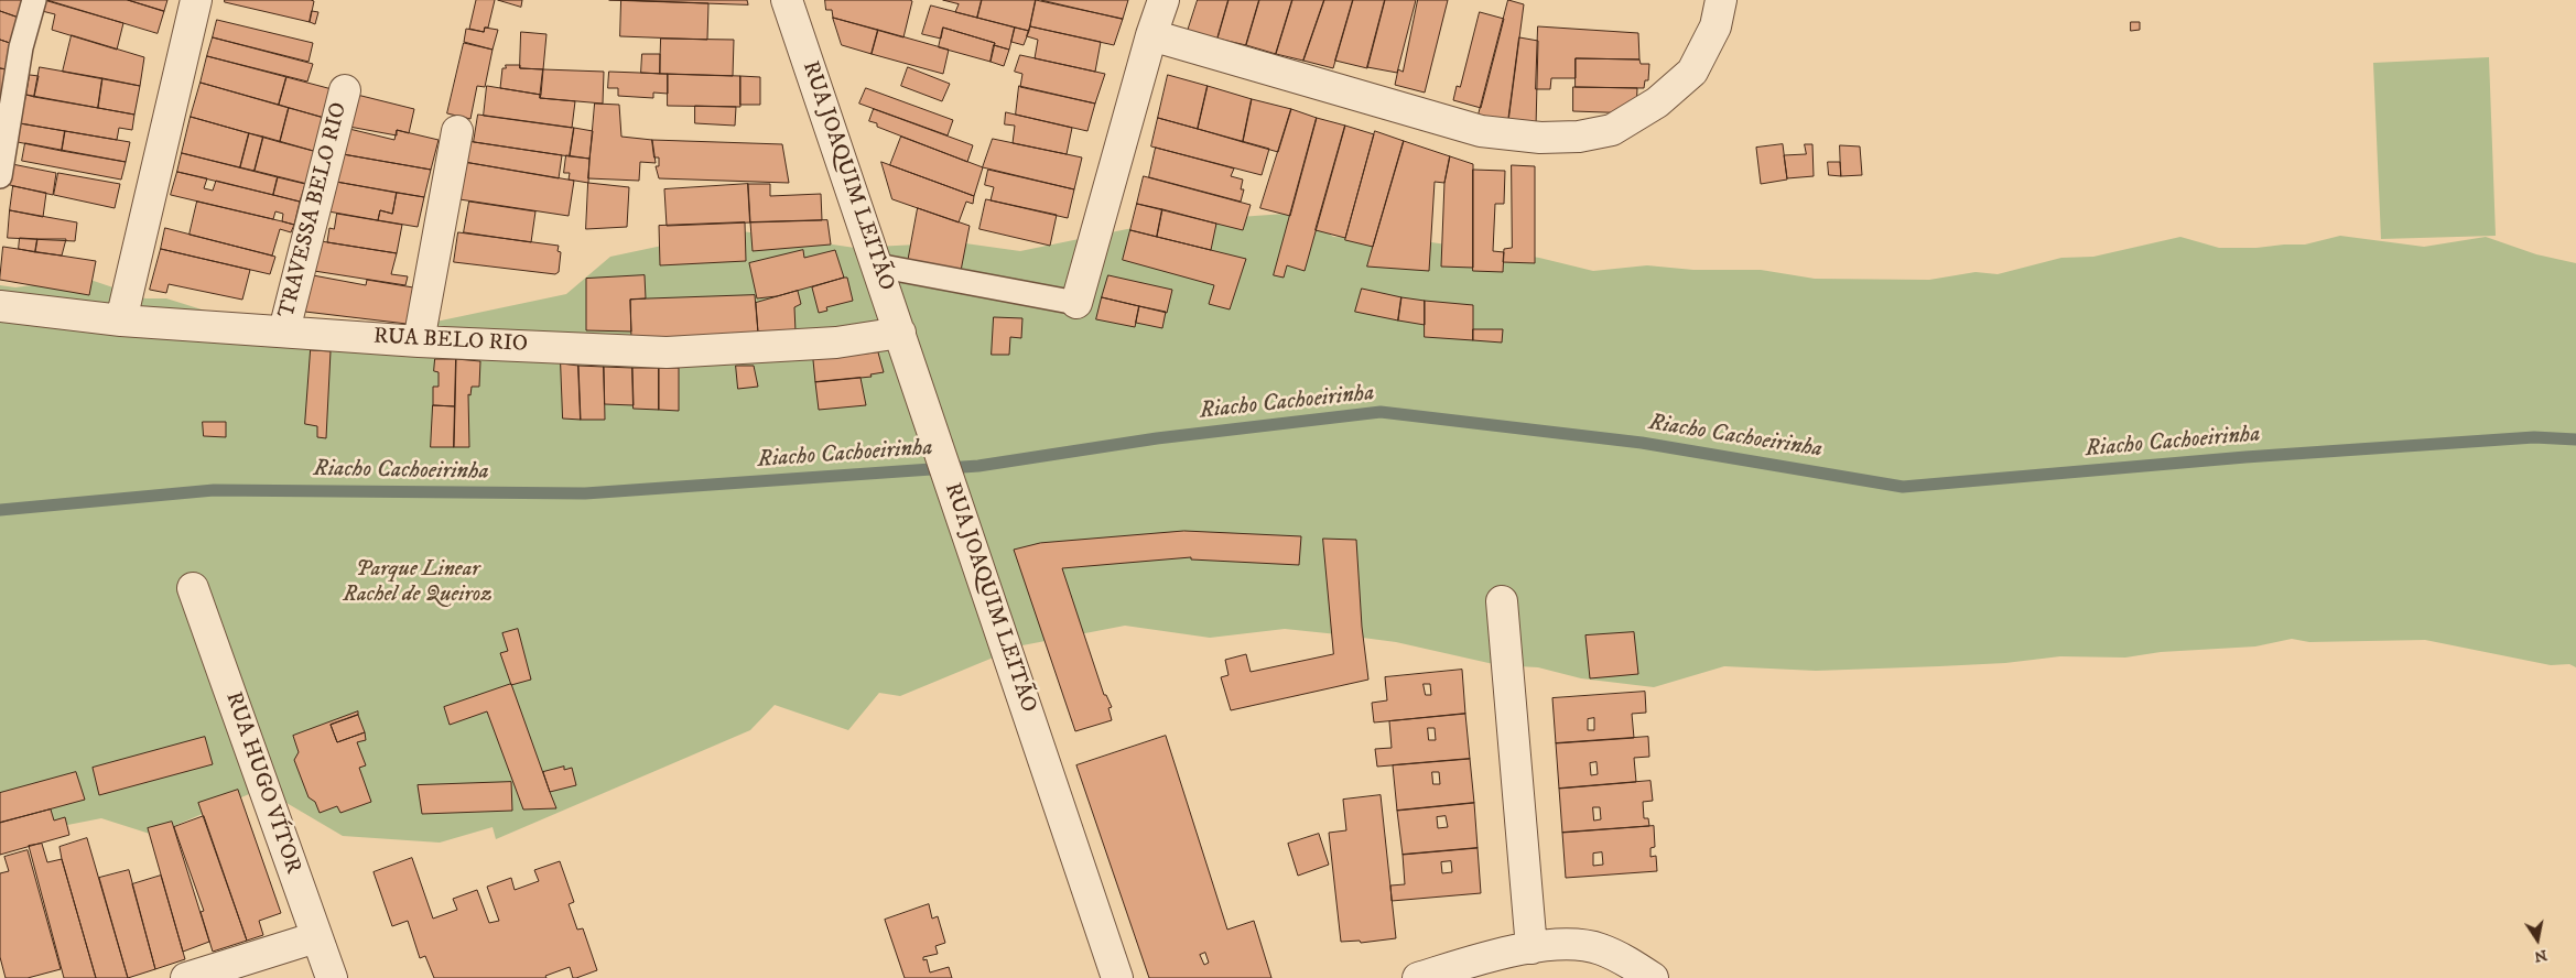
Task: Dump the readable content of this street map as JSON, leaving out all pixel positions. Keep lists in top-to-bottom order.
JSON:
{
  "streets": {
    "street": [
      "RUA JOAQUIM LEITÃO",
      "TRAVESSA BELO RIO",
      "RUA BELO RIO",
      "RUA HUGO VÍTOR"
    ]
  },
  "crossings": [
    ["RUA JOAQUIM LEITÃO", "RUA BELO RIO"],
    ["TRAVESSA BELO RIO", "RUA BELO RIO"]
  ],
  "water": ["Riacho Cachoeirinha"],
  "parks": ["Parque Linear Rachel de Queiroz"],
  "north": "bottom"
}
